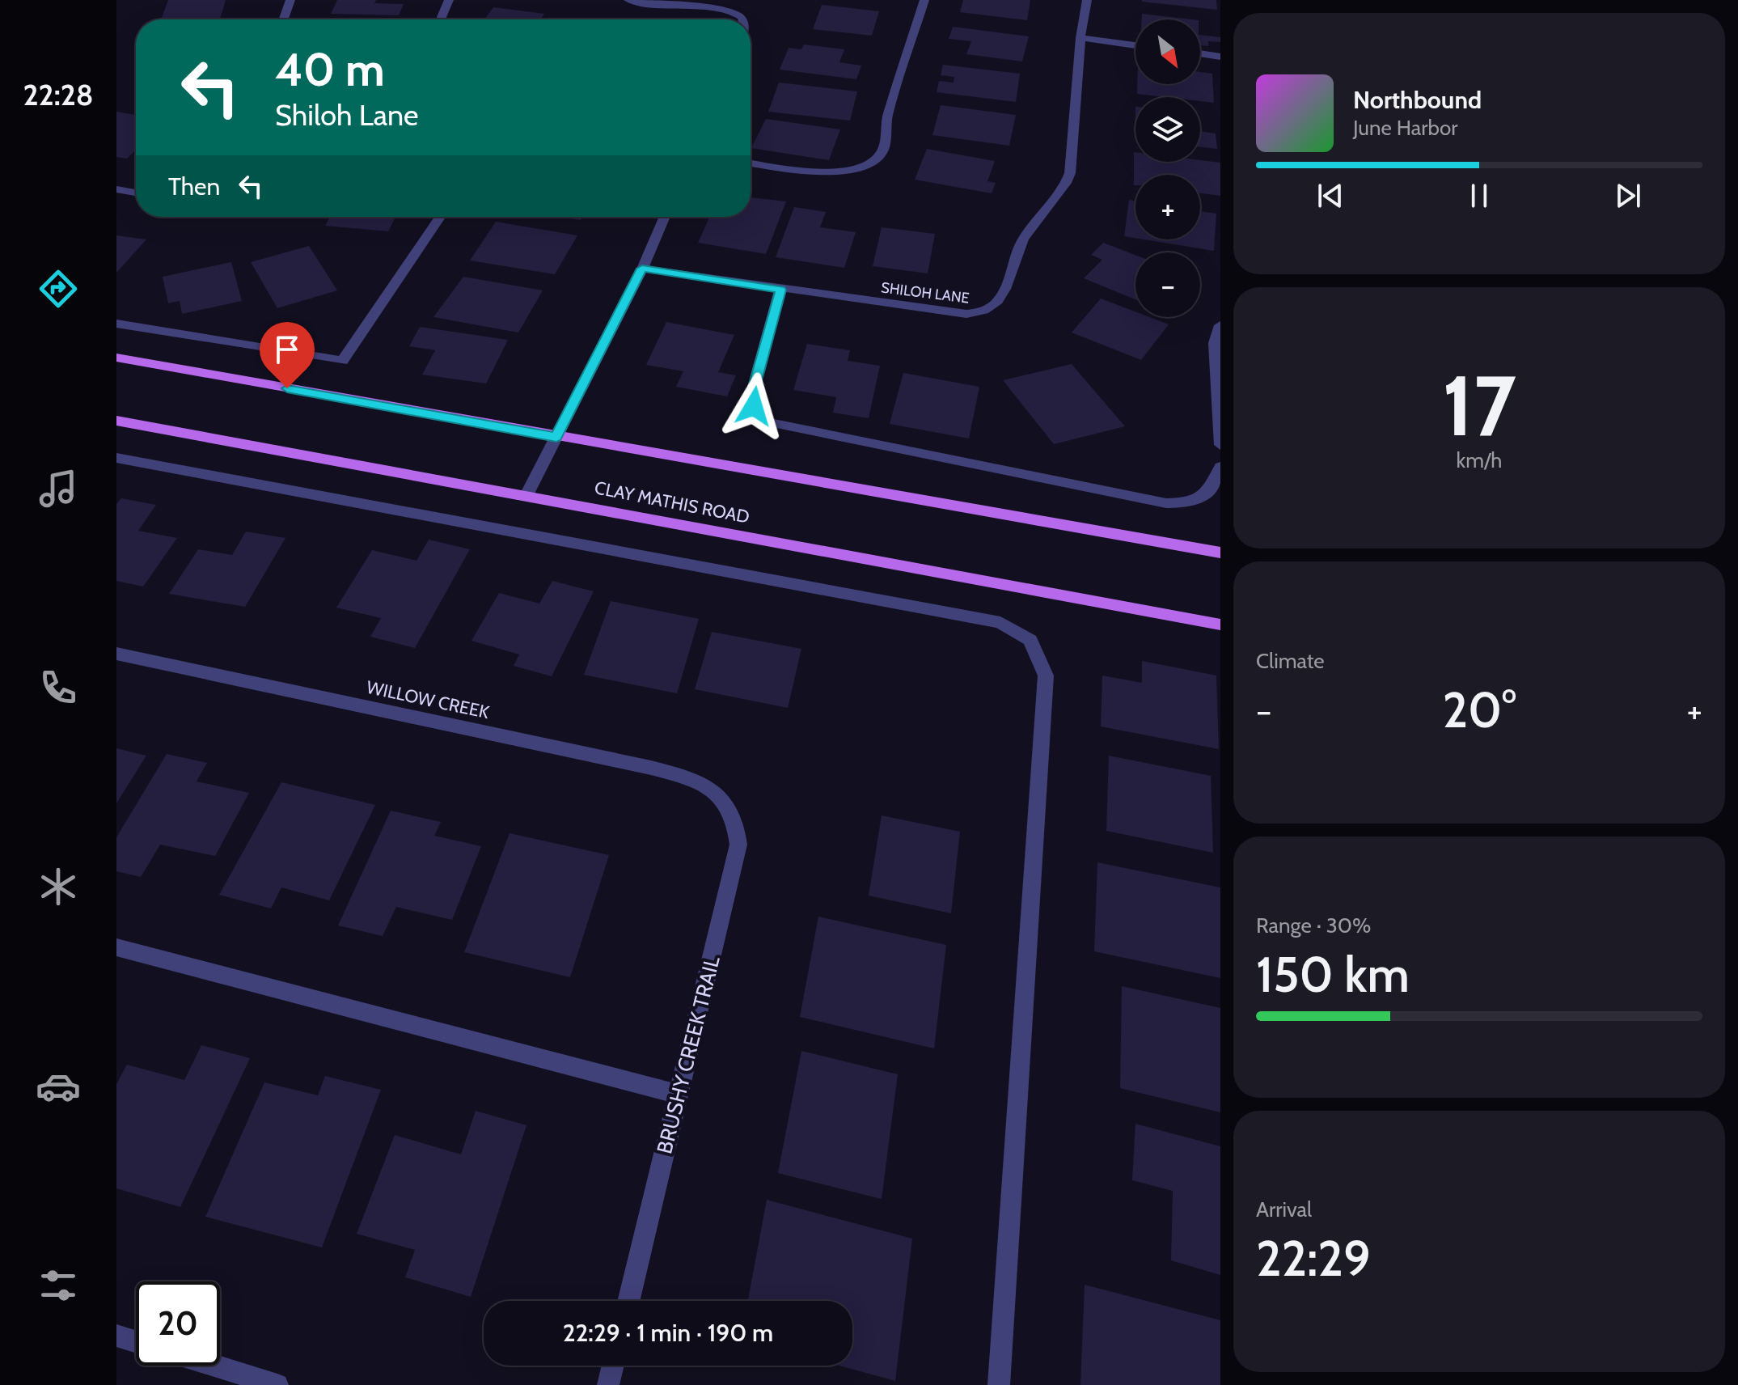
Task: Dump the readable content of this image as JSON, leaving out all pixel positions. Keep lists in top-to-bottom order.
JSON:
{
  "streets": {
    "main road": ["CLAY MATHIS ROAD"],
    "street": ["SHILOH LANE", "WILLOW CREEK", "BRUSHY CREEK TRAIL"]
  },
  "crossings": [
    ["WILLOW CREEK", "BRUSHY CREEK TRAIL"]
  ],
  "north": "bottom right",
  "page": {
    "tabs": "22:28",
    "map_buttons": ["+", "−"],
    "turn": ["40 m", "Shiloh Lane"],
    "song": ["Northbound", "June Harbor"],
    "then": "Then",
    "tile": [
      ["17", "km/h"],
      "Climate",
      ["Range · 30%", "150 km"],
      ["Arrival", "22:29"]
    ],
    "heat": ["−", "20°", "+"],
    "limit": "20",
    "trip": "22:29 · 1 min · 190 m"
  }
}
